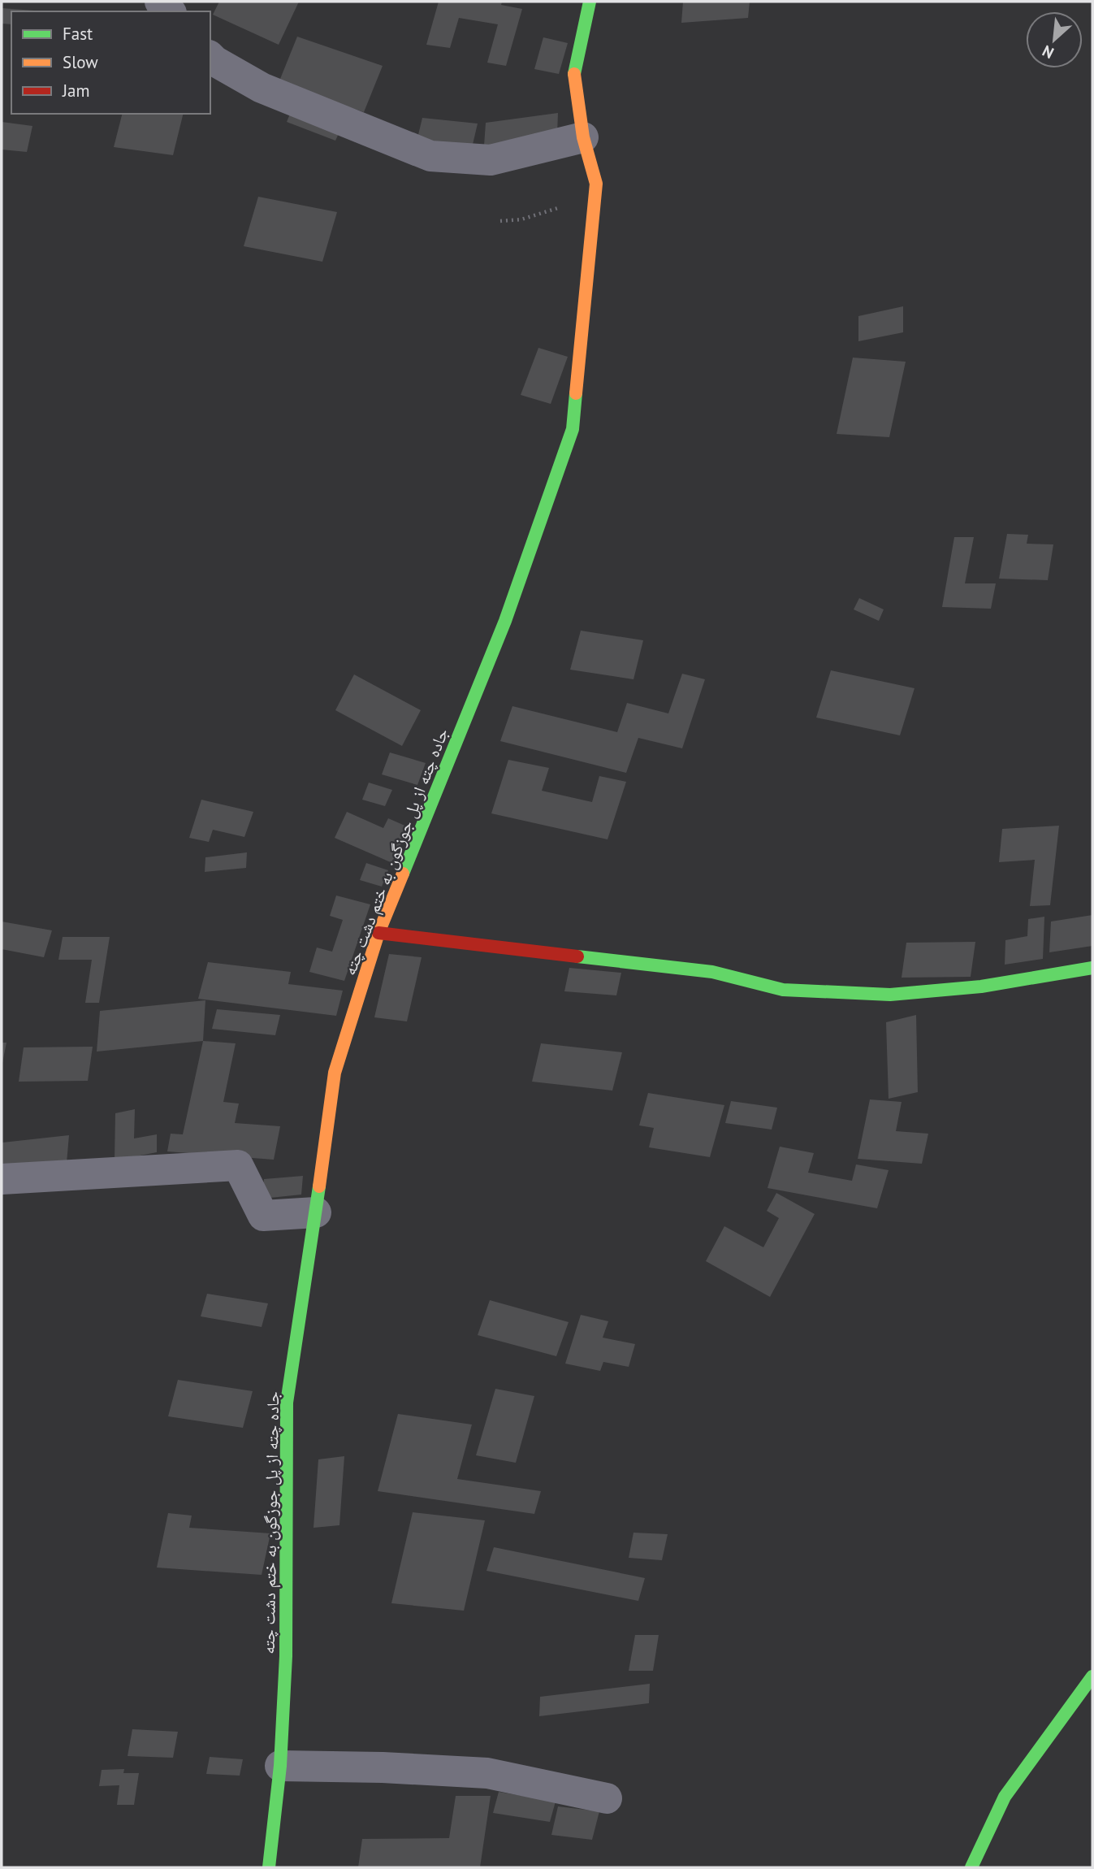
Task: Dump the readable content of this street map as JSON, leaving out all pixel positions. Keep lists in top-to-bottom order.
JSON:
{
  "streets": {
    "street": ["جاده چته از پل جوزگون به ختم دشت چته"]
  },
  "legend": ["Fast", "Slow", "Jam"],
  "north": "bottom left"
}
